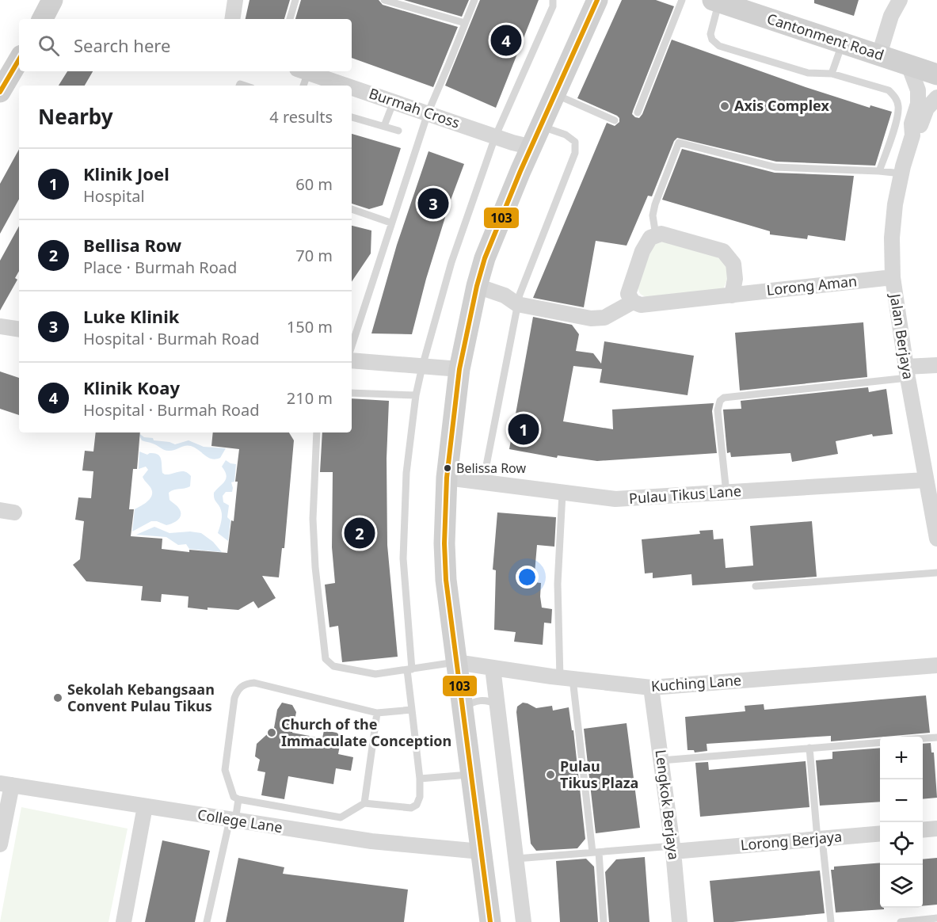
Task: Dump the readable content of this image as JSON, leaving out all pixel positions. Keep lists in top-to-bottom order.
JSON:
{
  "streets": {
    "main road": ["Cantonment Road"],
    "street": [
      "Burmah Cross",
      "Lorong Aman",
      "Jalan Berjaya",
      "Pulau Tikus Lane",
      "Kuching Lane",
      "Lengkok Berjaya",
      "College Lane",
      "Lorong Berjaya"
    ]
  },
  "crossings": [
    ["Cantonment Road", "Jalan Berjaya"],
    ["Lorong Aman", "Jalan Berjaya"],
    ["Jalan Berjaya", "Pulau Tikus Lane"],
    ["Kuching Lane", "Lengkok Berjaya"],
    ["Lengkok Berjaya", "Lorong Berjaya"]
  ],
  "places": [
    "Axis Complex",
    "Belissa Row",
    "Sekolah Kebangsaan Convent Pulau Tikus",
    "Church of the Immaculate Conception",
    "Pulau Tikus Plaza"
  ],
  "lines": ["transit line 103"],
  "page": {
    "search": "Search here",
    "pins": [
      "4",
      "3",
      "1",
      "2"
    ],
    "heading": ["Nearby", "4 results"],
    "list": [
      {
        "mark": "1",
        "name": "Klinik Joel",
        "note": "Hospital",
        "value": "60 m"
      },
      {
        "mark": "2",
        "name": "Bellisa Row",
        "note": "Place · Burmah Road",
        "value": "70 m"
      },
      {
        "mark": "3",
        "name": "Luke Klinik",
        "note": "Hospital · Burmah Road",
        "value": "150 m"
      },
      {
        "mark": "4",
        "name": "Klinik Koay",
        "note": "Hospital · Burmah Road",
        "value": "210 m"
      }
    ],
    "map_buttons": ["+", "−"]
  }
}
